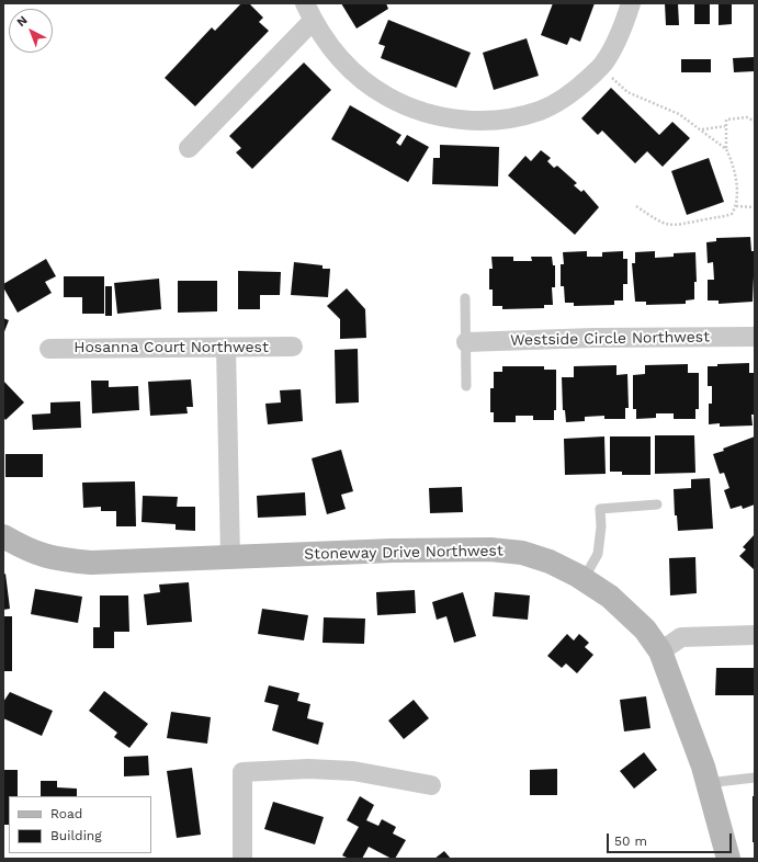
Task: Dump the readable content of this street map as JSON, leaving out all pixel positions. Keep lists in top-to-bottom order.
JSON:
{
  "streets": {
    "street": ["Westside Circle Northwest", "Hosanna Court Northwest", "Stoneway Drive Northwest"]
  },
  "legend": ["Road", "Building"],
  "scale_bar": "50 m",
  "north": "top left"
}
